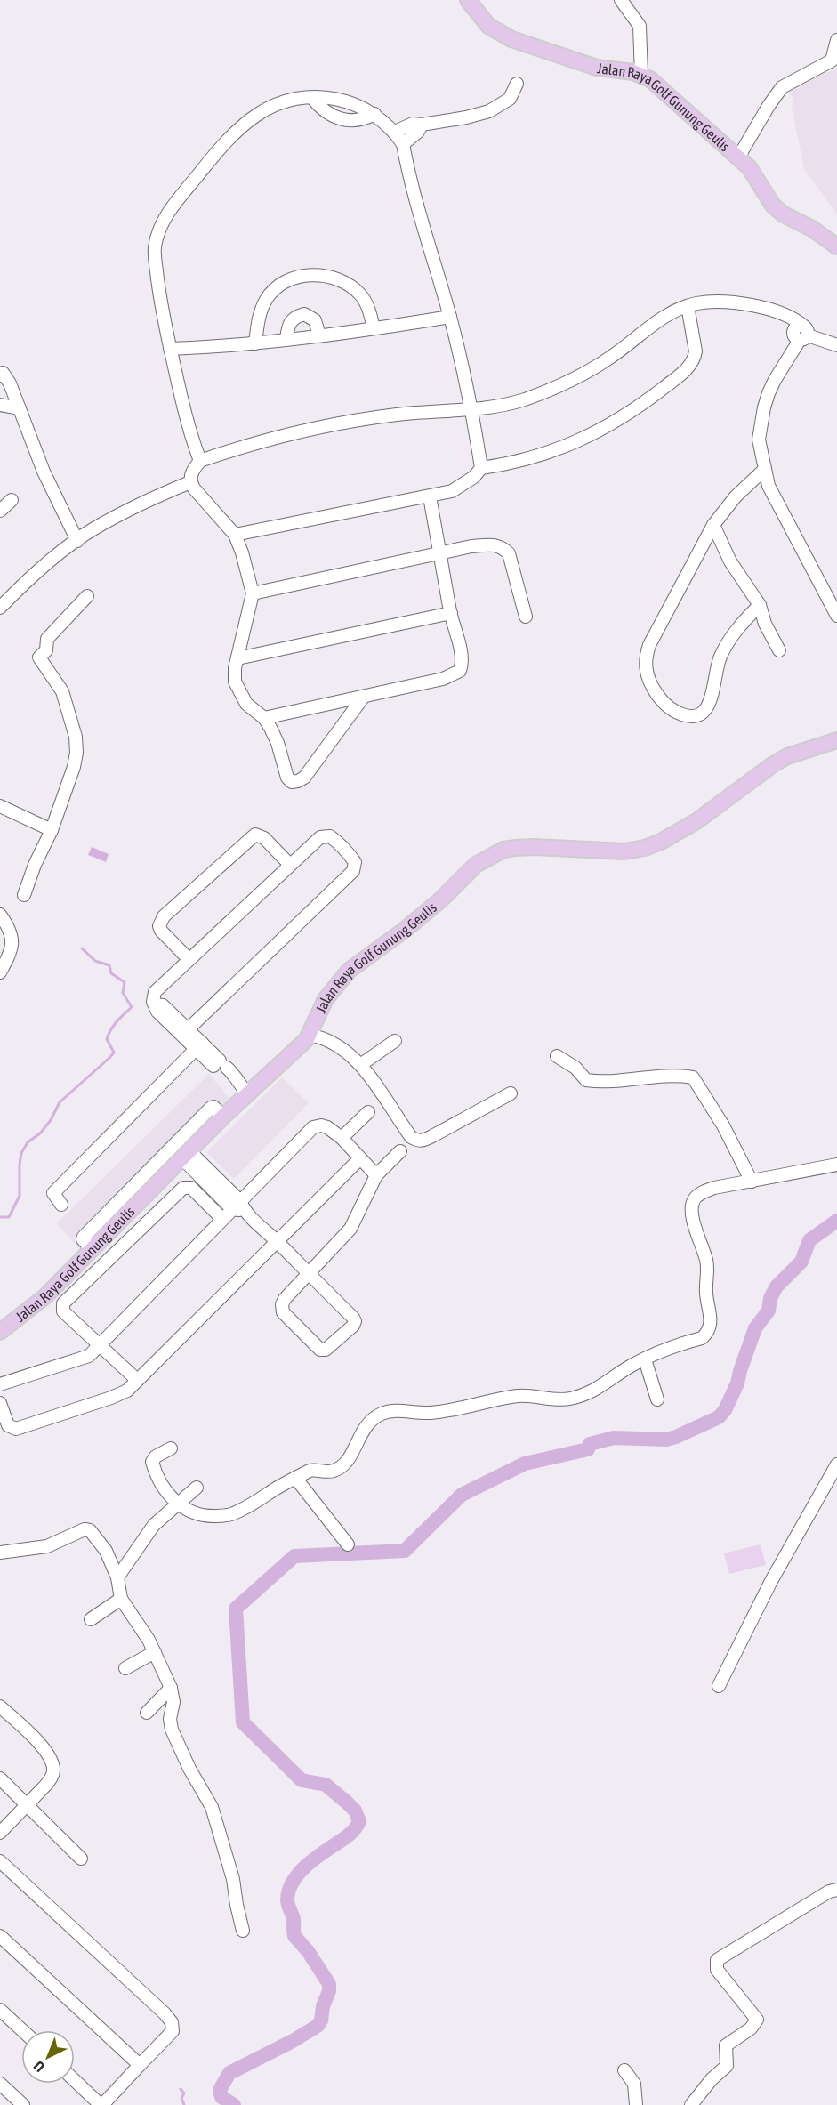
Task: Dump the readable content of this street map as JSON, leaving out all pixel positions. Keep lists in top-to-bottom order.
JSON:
{
  "streets": {
    "main road": ["Jalan Raya Golf Gunung Geulis"]
  },
  "north": "bottom left"
}
